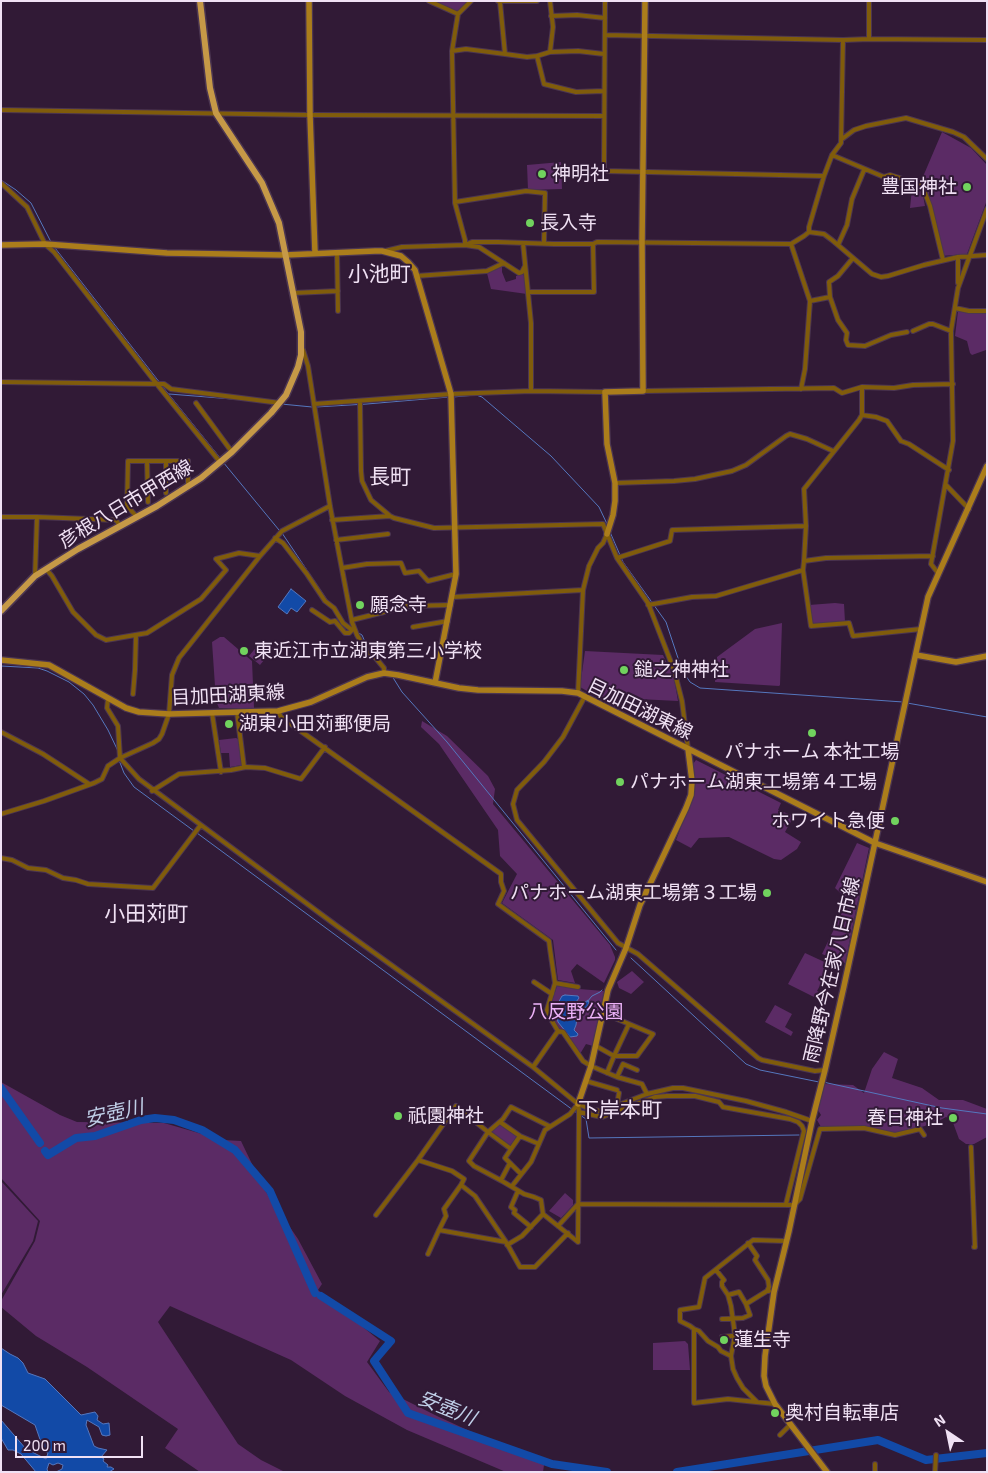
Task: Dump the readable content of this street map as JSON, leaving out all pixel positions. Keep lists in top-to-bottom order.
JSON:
{
  "streets": {
    "main road": ["彦根八日市甲西線"],
    "street": ["目加田湖東線", "雨降野今在家八日市線"]
  },
  "crossings": [
    ["目加田湖東線", "雨降野今在家八日市線"]
  ],
  "districts": [
    "小池町",
    "長町",
    "小田苅町",
    "下岸本町"
  ],
  "water": ["安壺川"],
  "parks": ["八反野公園"],
  "places": [
    "神明社",
    "豊国神社",
    "長入寺",
    "願念寺",
    "東近江市立湖東第三小学校",
    "鎚之神神社",
    "湖東小田苅郵便局",
    "パナホーム 本社工場",
    "パナホーム湖東工場第４工場",
    "ホワイト急便",
    "パナホーム湖東工場第３工場",
    "祇園神社",
    "春日神社",
    "蓮生寺",
    "奥村自転車店"
  ],
  "scale_bar": "200 m",
  "north": "top left"
}
